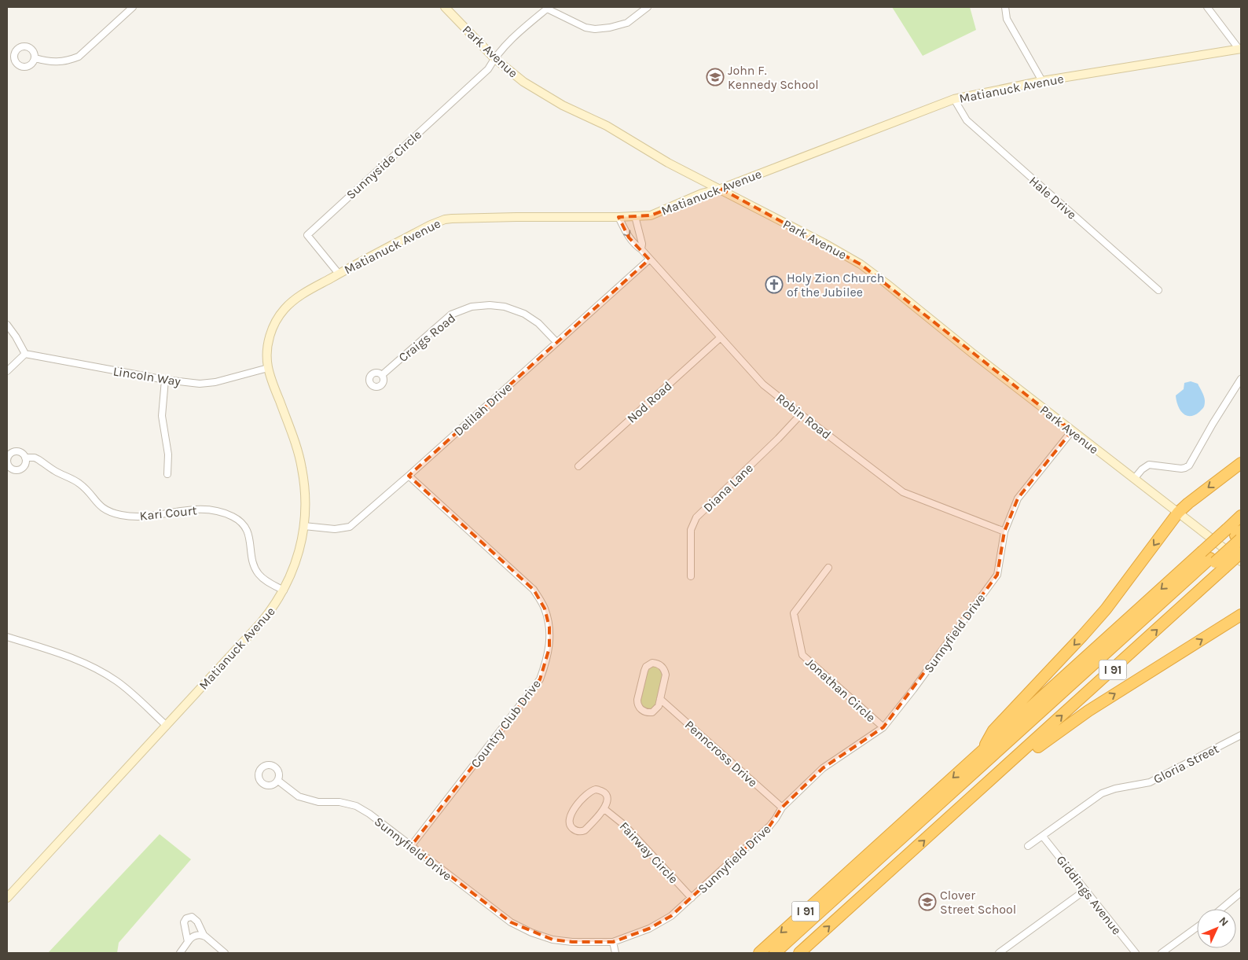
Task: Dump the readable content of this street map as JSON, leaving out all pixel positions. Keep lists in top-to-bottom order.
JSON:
{
  "streets": {
    "highway": ["I 91"],
    "street": [
      "Park Avenue",
      "Matianuck Avenue",
      "Sunnyside Circle",
      "Hale Drive",
      "Craigs Road",
      "Lincoln Way",
      "Nod Road",
      "Delilah Drive",
      "Robin Road",
      "Diana Lane",
      "Kari Court",
      "Sunnyfield Drive",
      "Jonathan Circle",
      "Country Club Drive",
      "Penncross Drive",
      "Gloria Street",
      "Fairway Circle",
      "Giddings Avenue"
    ]
  },
  "crossings": [
    ["Park Avenue", "Matianuck Avenue"],
    ["Park Avenue", "Sunnyside Circle"],
    ["Park Avenue", "Sunnyfield Drive"],
    ["Matianuck Avenue", "Sunnyside Circle"],
    ["Matianuck Avenue", "Hale Drive"],
    ["Matianuck Avenue", "Lincoln Way"],
    ["Matianuck Avenue", "Delilah Drive"],
    ["Matianuck Avenue", "Robin Road"],
    ["Matianuck Avenue", "Kari Court"],
    ["Craigs Road", "Delilah Drive"],
    ["Nod Road", "Robin Road"],
    ["Delilah Drive", "Robin Road"],
    ["Delilah Drive", "Country Club Drive"],
    ["Robin Road", "Diana Lane"],
    ["Robin Road", "Sunnyfield Drive"],
    ["Sunnyfield Drive", "Jonathan Circle"],
    ["Sunnyfield Drive", "Country Club Drive"],
    ["Sunnyfield Drive", "Penncross Drive"],
    ["Sunnyfield Drive", "Fairway Circle"],
    ["Gloria Street", "Giddings Avenue"]
  ],
  "places": {
    "school or university": ["John F. Kennedy School", "Clover Street School"],
    "church": ["Holy Zion Church of the Jubilee"]
  },
  "north": "top right"
}
